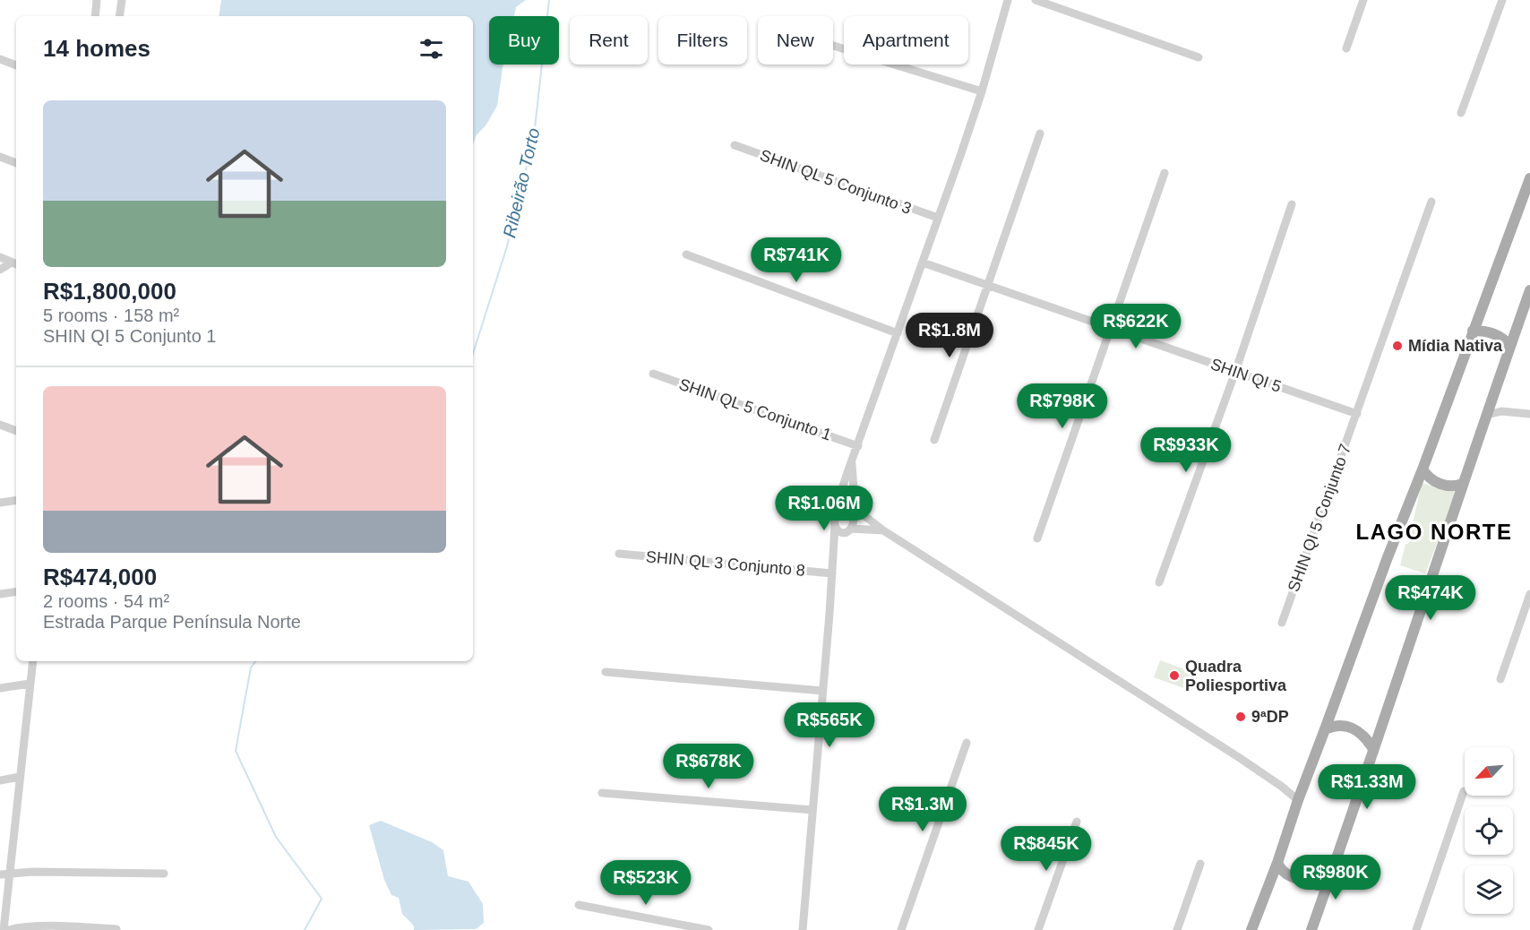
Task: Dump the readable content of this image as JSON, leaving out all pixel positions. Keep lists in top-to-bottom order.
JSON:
{
  "streets": {
    "street": [
      "SHIN QL 5 Conjunto 3",
      "SHIN QI 5",
      "SHIN QL 5 Conjunto 1",
      "SHIN QI 5 Conjunto 7",
      "SHIN QL 3 Conjunto 8"
    ]
  },
  "crossings": [
    ["SHIN QI 5", "SHIN QI 5 Conjunto 7"]
  ],
  "districts": ["LAGO NORTE"],
  "water": ["Ribeirão Torto"],
  "places": ["Mídia Nativa", "Quadra Poliesportiva", "9ªDP"],
  "north": "bottom left",
  "page": {
    "chip": [
      "Buy",
      "Rent",
      "Filters",
      "New",
      "Apartment"
    ],
    "heading": "14 homes",
    "list": [
      {
        "name": "R$1,800,000",
        "note": "5 rooms · 158 m² · SHIN QI 5 Conjunto 1"
      },
      {
        "name": "R$474,000",
        "note": "2 rooms · 54 m² · Estrada Parque Península Norte"
      }
    ],
    "price": [
      "R$741K",
      "R$622K",
      "R$1.8M",
      "R$798K",
      "R$933K",
      "R$1.06M",
      "R$474K",
      "R$565K",
      "R$678K",
      "R$1.33M",
      "R$1.3M",
      "R$845K",
      "R$980K",
      "R$523K"
    ]
  }
}
